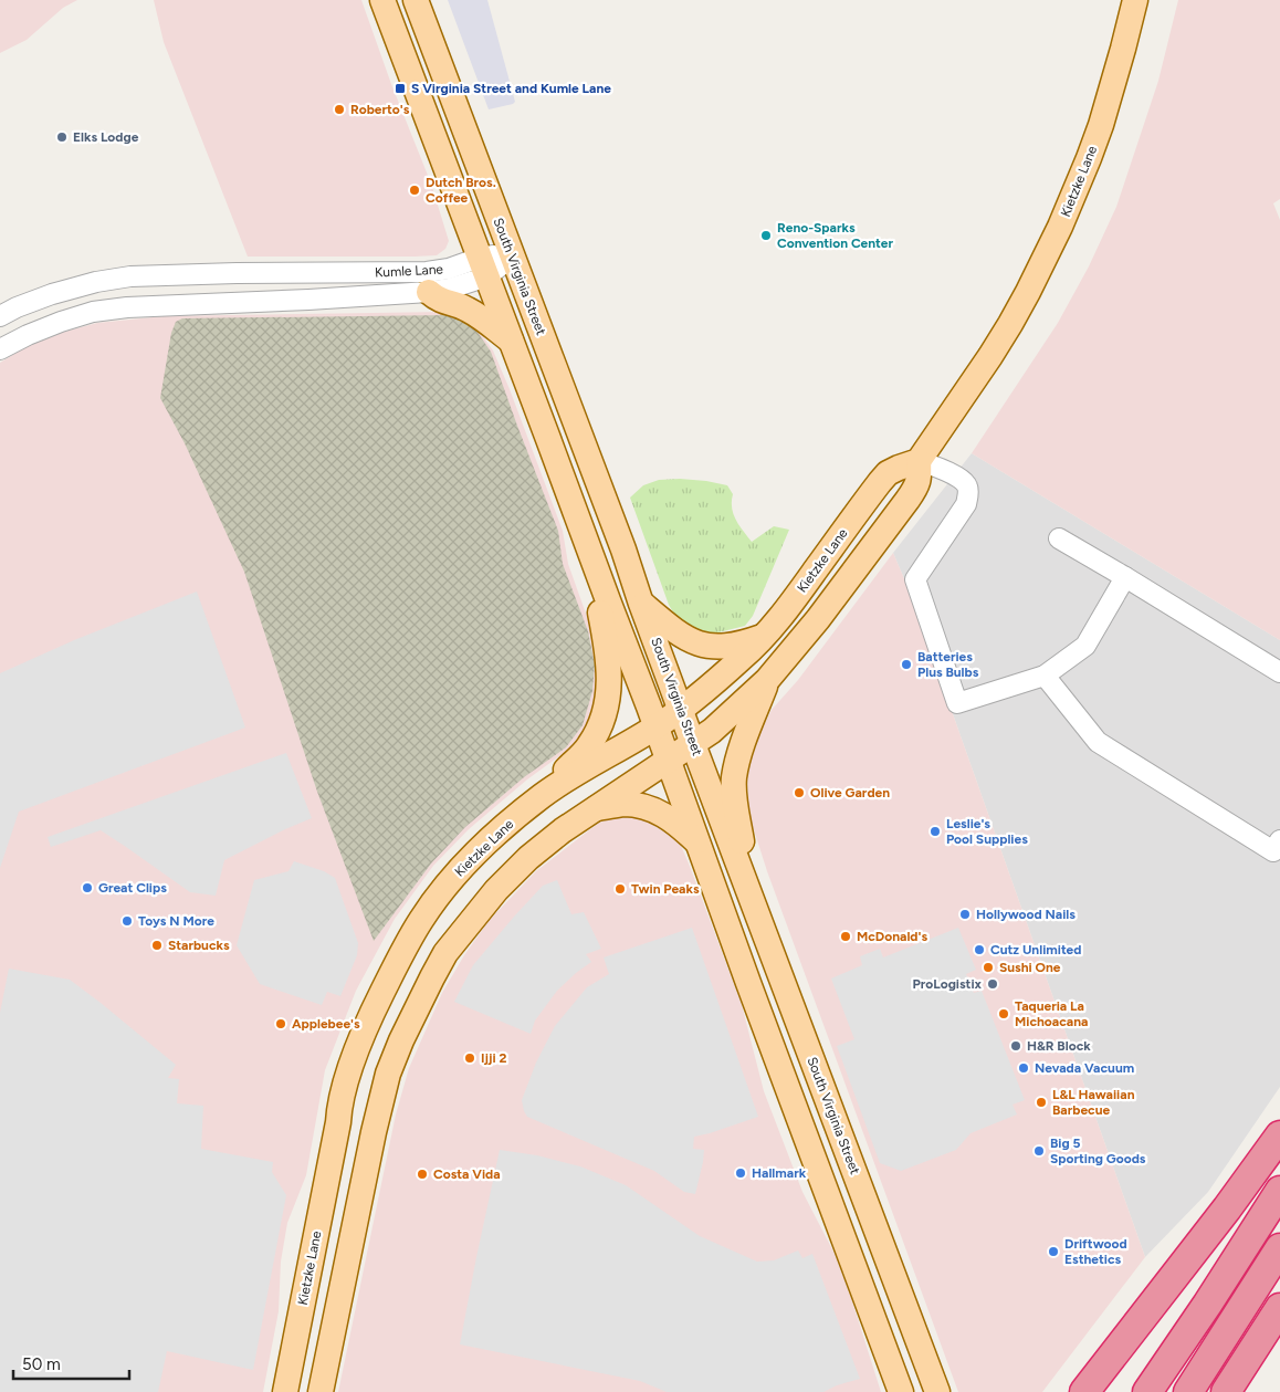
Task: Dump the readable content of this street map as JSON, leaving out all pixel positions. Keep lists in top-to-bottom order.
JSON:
{
  "streets": {
    "main road": ["Kietzke Lane", "South Virginia Street"],
    "street": ["Kumle Lane"]
  },
  "crossings": [
    ["Kietzke Lane", "South Virginia Street"],
    ["Kumle Lane", "South Virginia Street"]
  ],
  "places": {
    "transit": ["S Virginia Street and Kumle Lane"],
    "other": [
      "Roberto's",
      "Elks Lodge",
      "Dutch Bros. Coffee",
      "Reno-Sparks Convention Center",
      "Batteries Plus Bulbs",
      "Olive Garden",
      "Leslie's Pool Supplies",
      "Great Clips",
      "Twin Peaks",
      "Hollywood Nails",
      "Toys N More",
      "McDonald's",
      "Starbucks",
      "Cutz Unlimited",
      "Sushi One",
      "ProLogistix",
      "Taqueria La Michoacana",
      "Applebee's",
      "H&R Block",
      "Ijji 2",
      "Nevada Vacuum",
      "L&L Hawaiian Barbecue",
      "Big 5 Sporting Goods",
      "Hallmark",
      "Costa Vida",
      "Driftwood Esthetics"
    ]
  },
  "scale_bar": "50 m"
}
